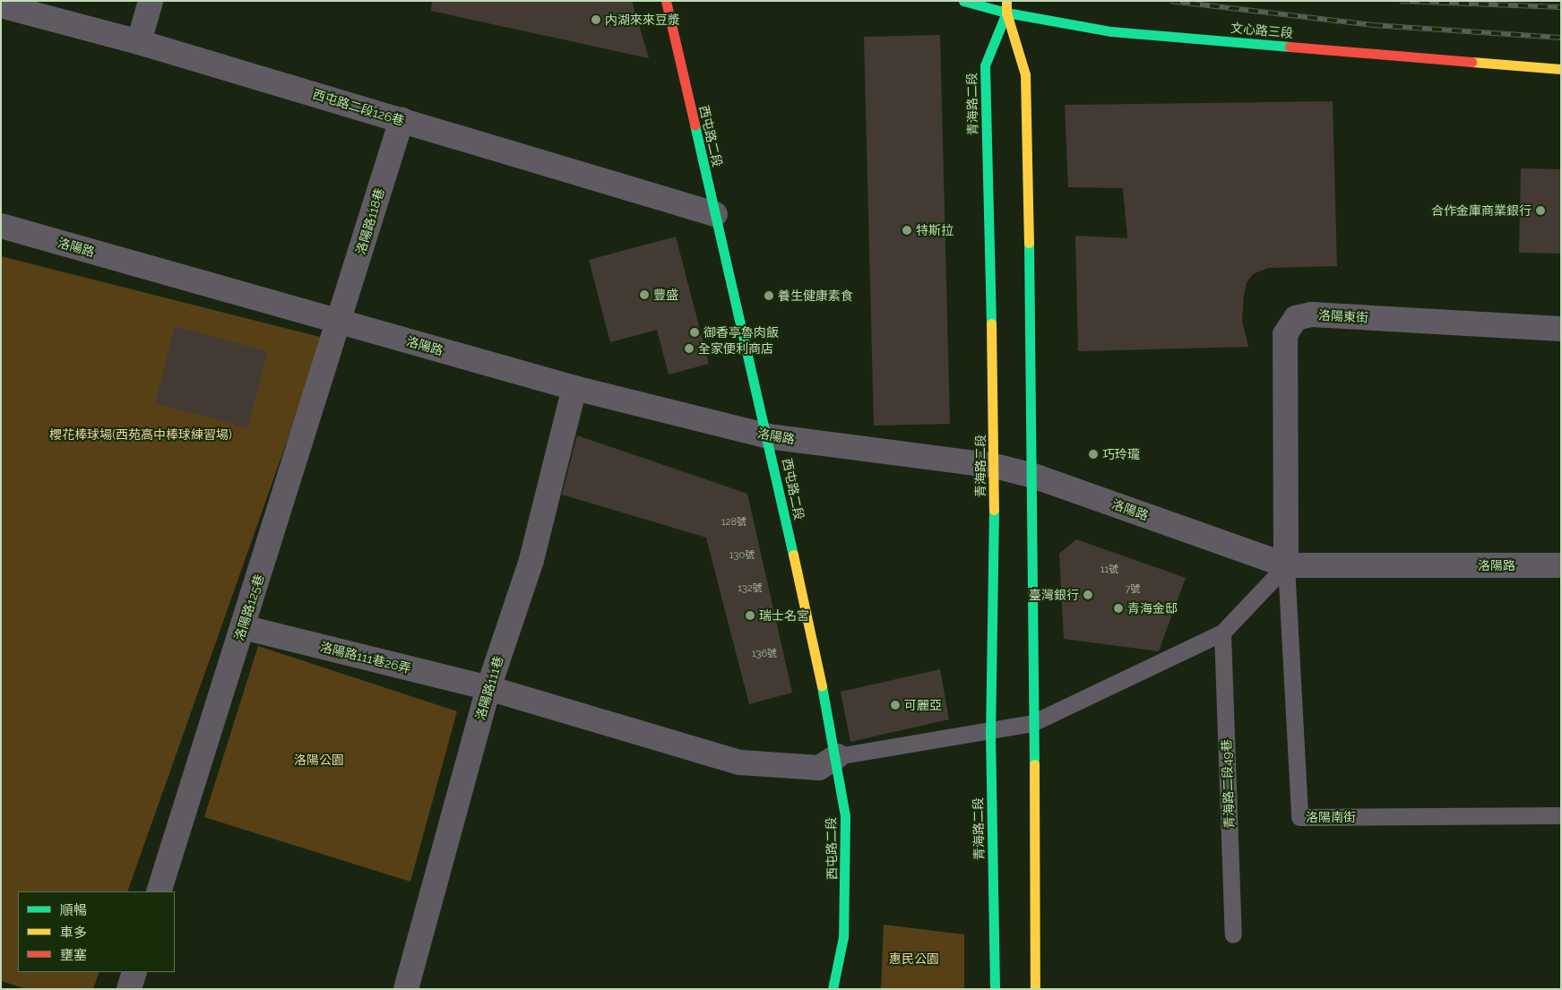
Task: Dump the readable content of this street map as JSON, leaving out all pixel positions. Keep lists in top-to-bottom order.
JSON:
{
  "streets": {
    "main road": ["文心路三段", "青海路二段", "西屯路二段"],
    "street": [
      "西屯路二段126巷",
      "洛陽路118巷",
      "洛陽路",
      "洛陽東街",
      "洛陽路125巷",
      "洛陽路111巷26弄",
      "洛陽路111巷"
    ],
    "lane": ["青海路二段49巷", "洛陽南街"]
  },
  "crossings": [
    ["文心路三段", "青海路二段"],
    ["青海路二段", "洛陽路"],
    ["西屯路二段126巷", "西屯路二段"],
    ["西屯路二段126巷", "洛陽路118巷"],
    ["西屯路二段", "洛陽路"],
    ["西屯路二段", "洛陽路111巷26弄"],
    ["洛陽路118巷", "洛陽路"],
    ["洛陽路118巷", "洛陽路125巷"],
    ["洛陽路", "洛陽東街"],
    ["洛陽路", "洛陽路125巷"],
    ["洛陽路", "洛陽路111巷"],
    ["洛陽路", "洛陽南街"],
    ["洛陽東街", "洛陽南街"],
    ["洛陽路125巷", "洛陽路111巷26弄"],
    ["洛陽路111巷26弄", "洛陽路111巷"]
  ],
  "parks": ["櫻花棒球場(西苑高中棒球練習場)", "洛陽公園", "惠民公園"],
  "places": [
    "内湖來來豆漿",
    "合作金庫商業銀行",
    "特斯拉",
    "豐盛",
    "養生健康素食",
    "御香亭魯肉飯",
    "全家便利商店",
    "巧玲瓏",
    "臺灣銀行",
    "青海金邸",
    "瑞士名宮",
    "可麗亞"
  ],
  "house_numbers": [
    "128號",
    "130號",
    "11號",
    "132號",
    "7號",
    "136號"
  ],
  "legend": ["順暢", "車多", "壅塞"]
}
